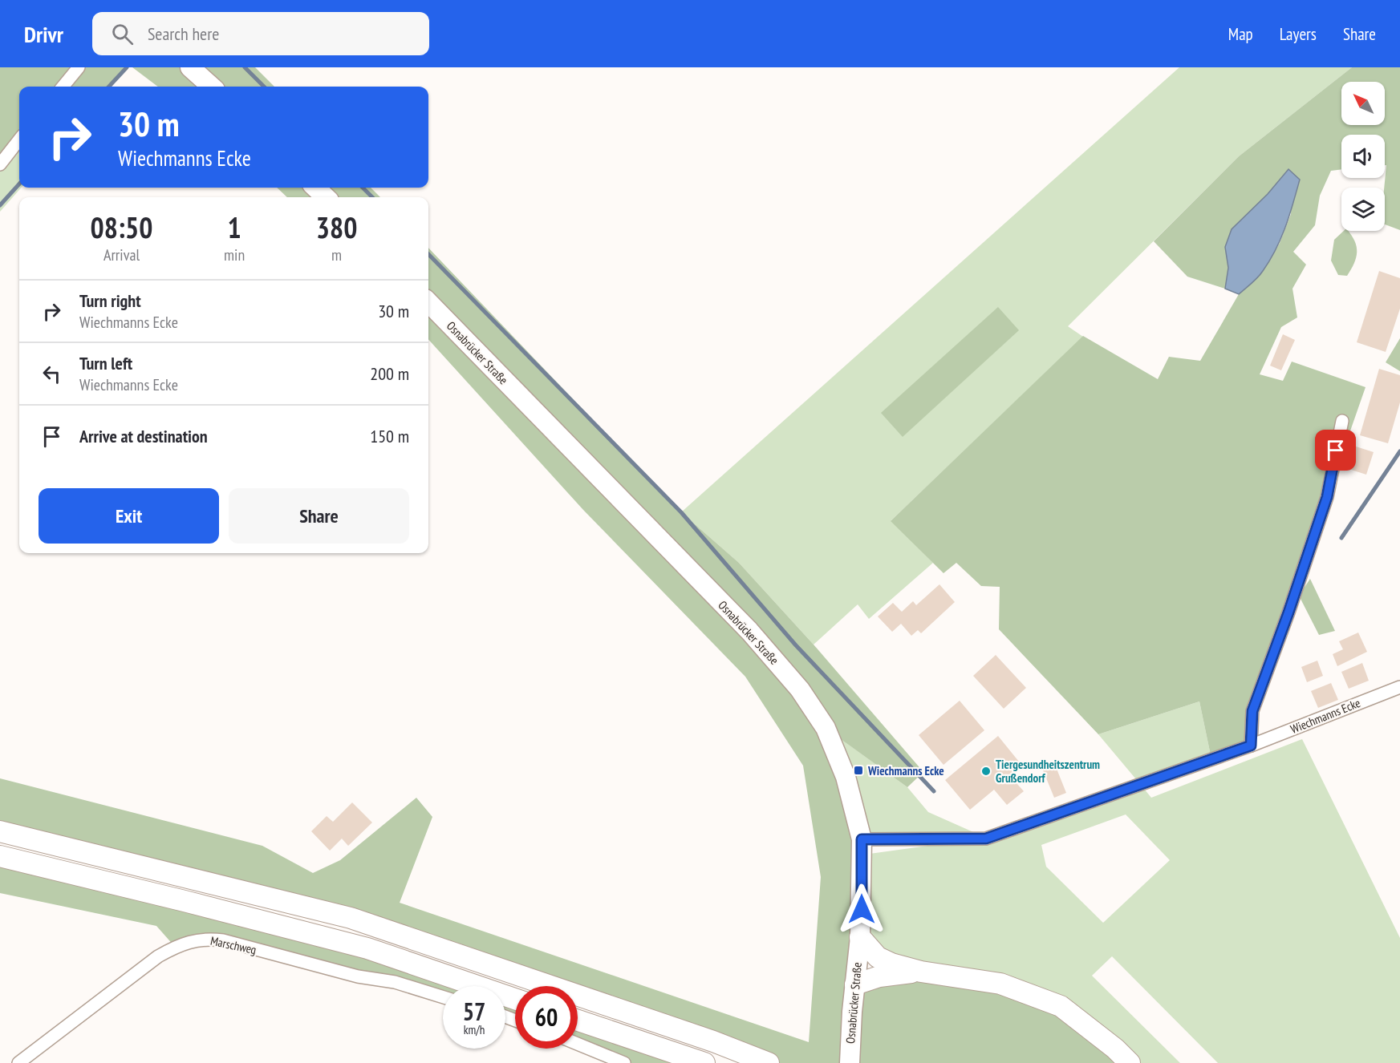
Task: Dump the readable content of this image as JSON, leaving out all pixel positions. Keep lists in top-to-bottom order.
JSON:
{
  "streets": {
    "main road": ["Osnabrücker Straße"],
    "street": ["Wiechmanns Ecke", "Marschweg"]
  },
  "crossings": [
    ["Osnabrücker Straße", "Wiechmanns Ecke"]
  ],
  "places": {
    "transit": ["Wiechmanns Ecke"],
    "other": ["Tiergesundheitszentrum Grußendorf"]
  },
  "north": "top left",
  "page": {
    "header": "Drivr",
    "search": "Search here",
    "nav": ["Map", "Layers", "Share"],
    "turn": ["30 m", "Wiechmanns Ecke"],
    "eta": [
      "08:50",
      "Arrival",
      "1",
      "min",
      "380",
      "m"
    ],
    "list": [
      {
        "name": "Turn right",
        "note": "Wiechmanns Ecke",
        "value": "30 m"
      },
      {
        "name": "Turn left",
        "note": "Wiechmanns Ecke",
        "value": "200 m"
      },
      {
        "name": "Arrive at destination",
        "value": "150 m"
      }
    ],
    "buttons": ["Exit", "Share"],
    "speed": "57 km/h",
    "limit": "60"
  }
}
